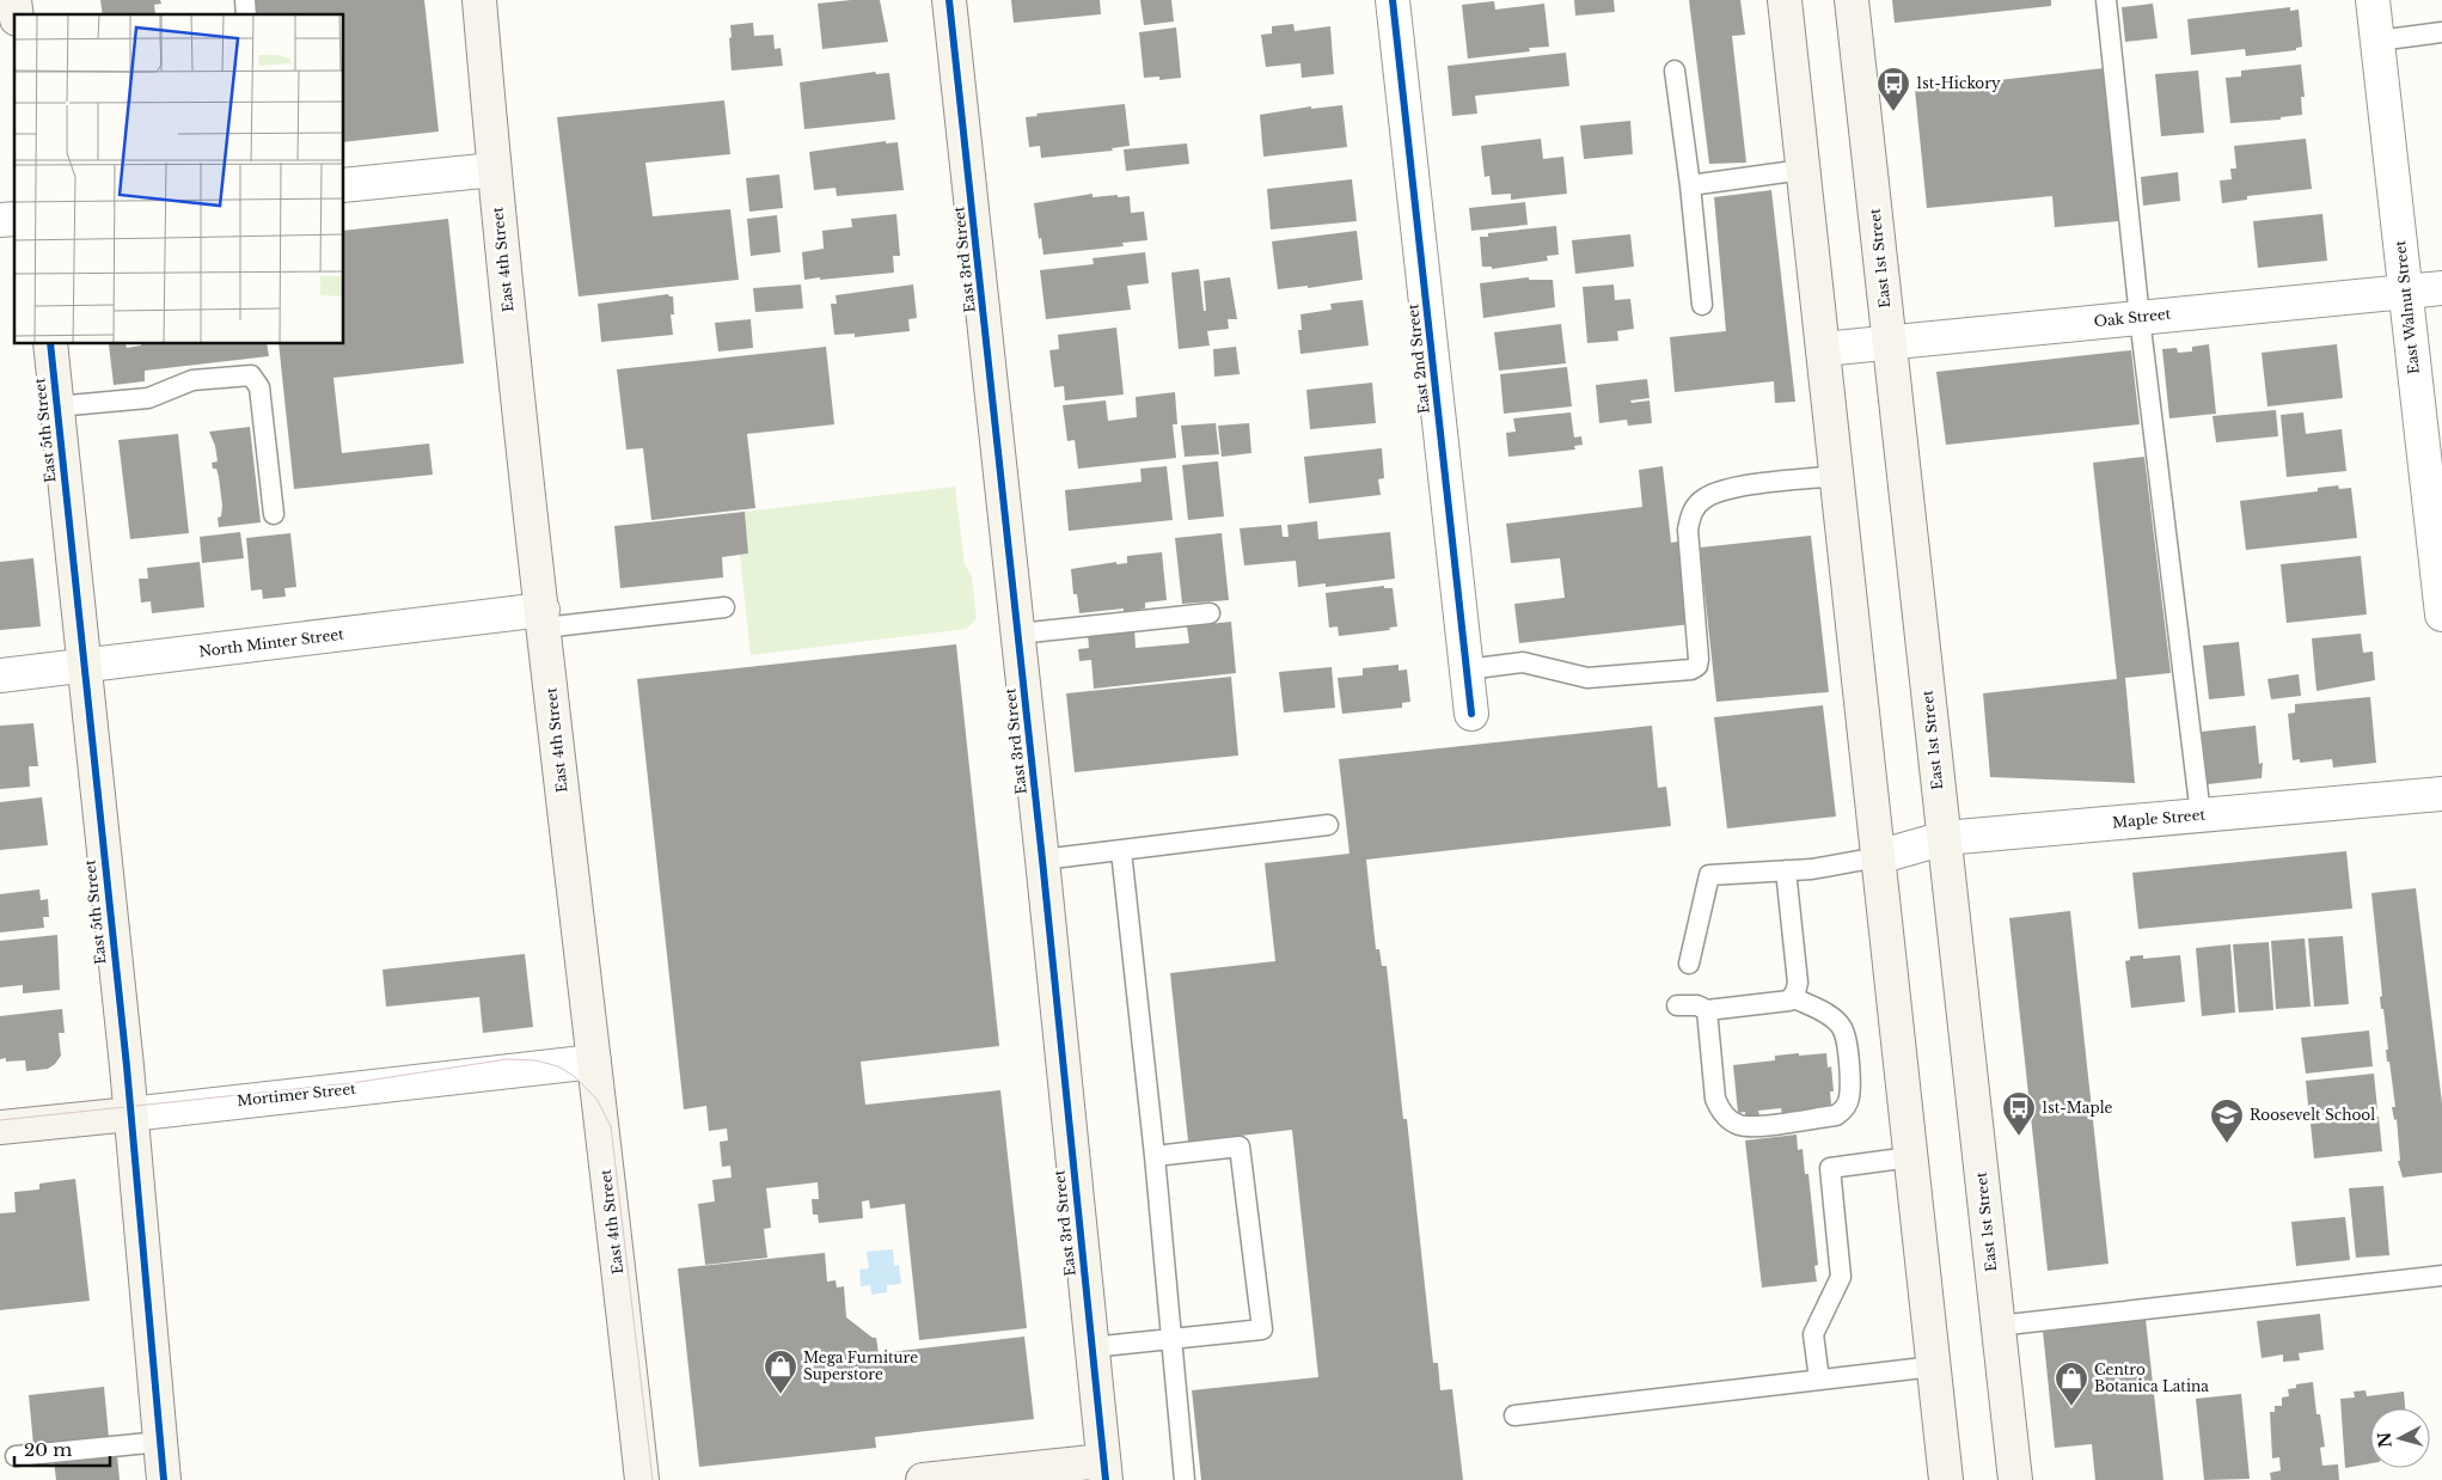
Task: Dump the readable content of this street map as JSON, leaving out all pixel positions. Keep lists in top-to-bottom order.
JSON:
{
  "streets": {
    "main road": [
      "East 1st Street",
      "East 4th Street",
      "East 3rd Street",
      "East 5th Street",
      "Mortimer Street"
    ],
    "street": [
      "East Walnut Street",
      "Oak Street",
      "East 2nd Street",
      "North Minter Street",
      "Maple Street"
    ]
  },
  "crossings": [
    ["East 1st Street", "Oak Street"],
    ["East 1st Street", "Maple Street"],
    ["East 4th Street", "North Minter Street"],
    ["East 4th Street", "Mortimer Street"],
    ["East Walnut Street", "Oak Street"],
    ["East 5th Street", "North Minter Street"],
    ["East 5th Street", "Mortimer Street"]
  ],
  "places": {
    "bus stop": ["1st-Hickory", "1st-Maple"],
    "school or university": ["Roosevelt School"],
    "shop": ["Mega Furniture Superstore", "Centro Botanica Latina"]
  },
  "scale_bar": "20 m",
  "north": "left"
}
